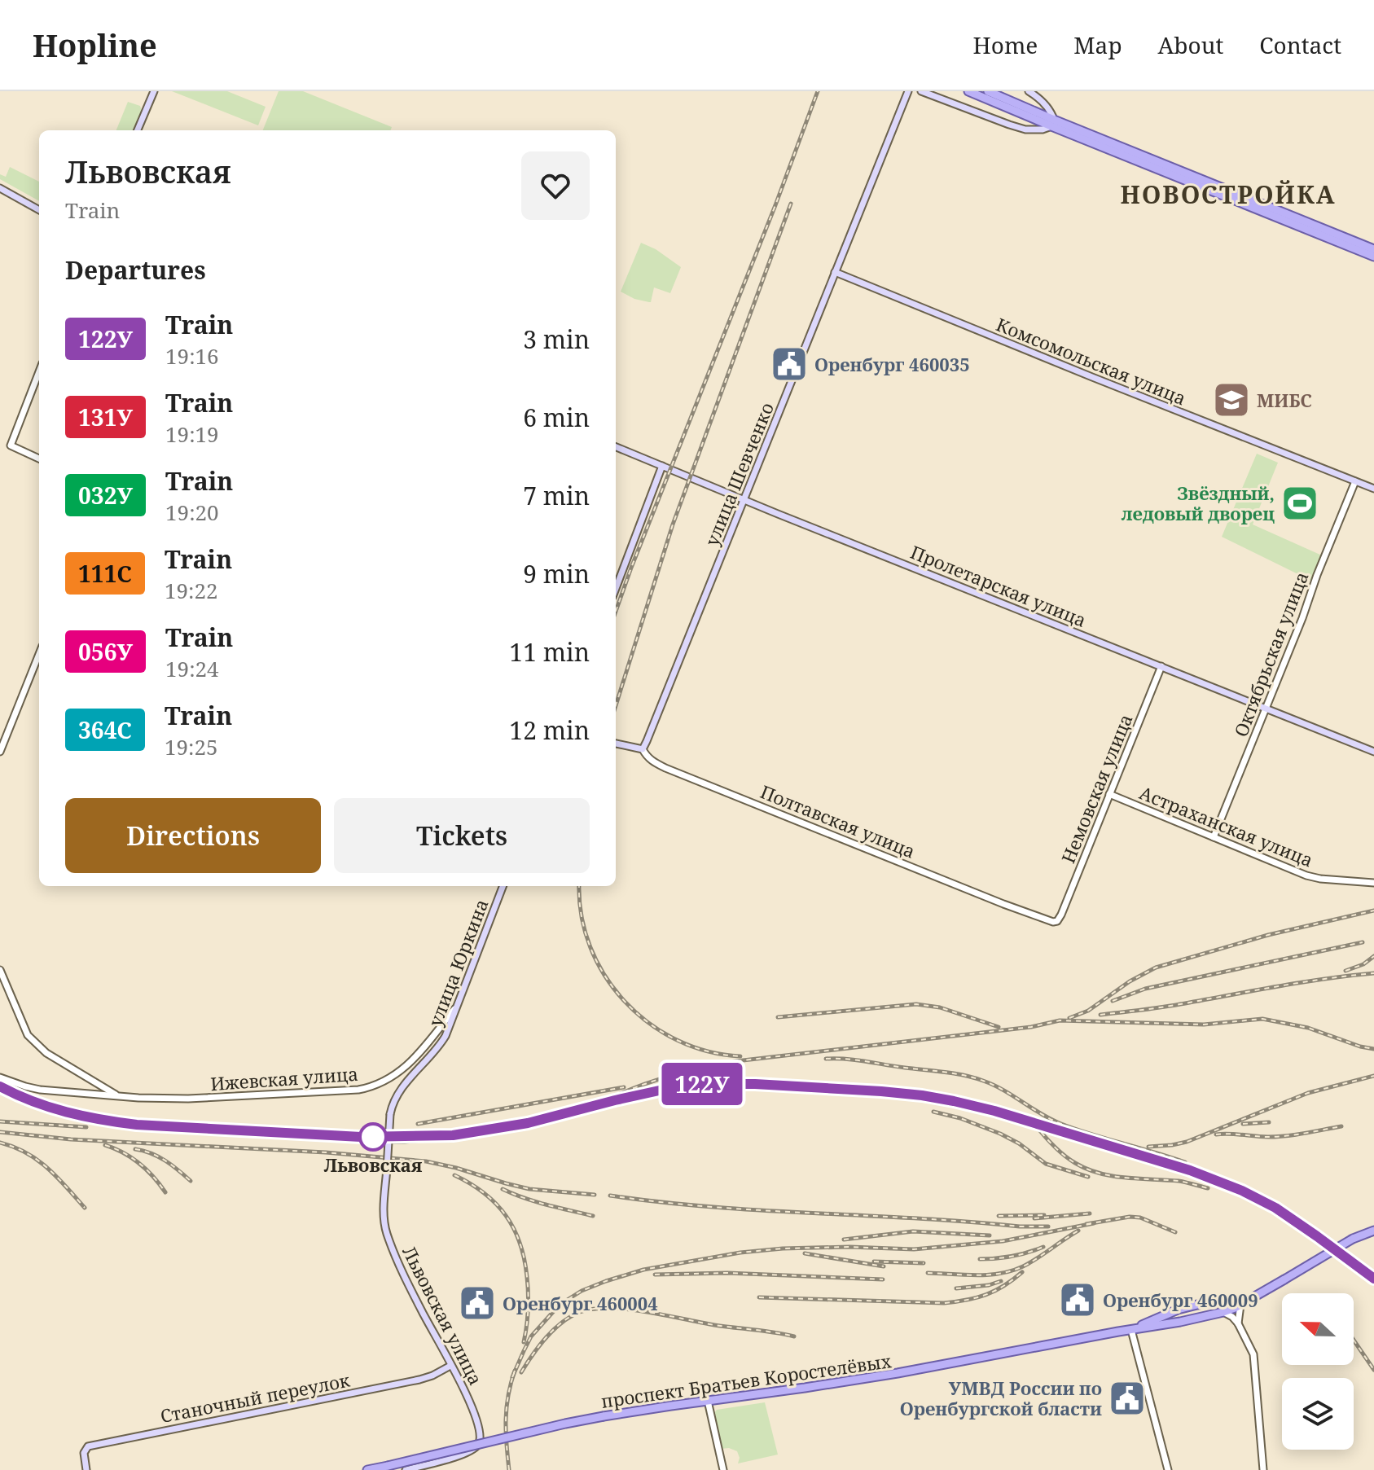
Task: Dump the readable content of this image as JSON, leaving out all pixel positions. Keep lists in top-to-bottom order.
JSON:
{
  "streets": {
    "main road": [
      "Комсомольская улица",
      "улица Шевченко",
      "Пролетарская улица",
      "Полтавская улица",
      "улица Юркина",
      "Львовская улица",
      "проспект Братьев Коростелёвых",
      "Станочный переулок"
    ],
    "street": [
      "Октябрьская улица",
      "Немовская улица",
      "Астраханская улица",
      "Ижевская улица"
    ]
  },
  "crossings": [
    ["Комсомольская улица", "улица Шевченко"],
    ["Комсомольская улица", "Октябрьская улица"],
    ["улица Шевченко", "Пролетарская улица"],
    ["улица Шевченко", "Полтавская улица"],
    ["Пролетарская улица", "Октябрьская улица"],
    ["Пролетарская улица", "Немовская улица"],
    ["Октябрьская улица", "Астраханская улица"],
    ["Немовская улица", "Полтавская улица"],
    ["Немовская улица", "Астраханская улица"],
    ["улица Юркина", "Ижевская улица"],
    ["улица Юркина", "Львовская улица"],
    ["Львовская улица", "Станочный переулок"]
  ],
  "districts": ["НОВОСТРОЙКА"],
  "places": {
    "public building": [
      "Оренбург 460035",
      "Оренбург 460009",
      "Оренбург 460004",
      "УМВД России по Оренбургской бласти"
    ],
    "school or university": ["МИБС"],
    "sports": ["Звёздный, ледовый дворец"],
    "other": ["Львовская"]
  },
  "north": "left",
  "page": {
    "header": "Hopline",
    "nav": [
      "Home",
      "Map",
      "About",
      "Contact"
    ],
    "on_map": "122У",
    "heading": [
      ["Львовская", "Train"],
      "Departures"
    ],
    "list": [
      {
        "mark": "122У",
        "name": "Train",
        "note": "19:16",
        "value": "3 min"
      },
      {
        "mark": "131У",
        "name": "Train",
        "note": "19:19",
        "value": "6 min"
      },
      {
        "mark": "032У",
        "name": "Train",
        "note": "19:20",
        "value": "7 min"
      },
      {
        "mark": "111С",
        "name": "Train",
        "note": "19:22",
        "value": "9 min"
      },
      {
        "mark": "056У",
        "name": "Train",
        "note": "19:24",
        "value": "11 min"
      },
      {
        "mark": "364С",
        "name": "Train",
        "note": "19:25",
        "value": "12 min"
      }
    ],
    "buttons": ["Directions", "Tickets"]
  }
}
